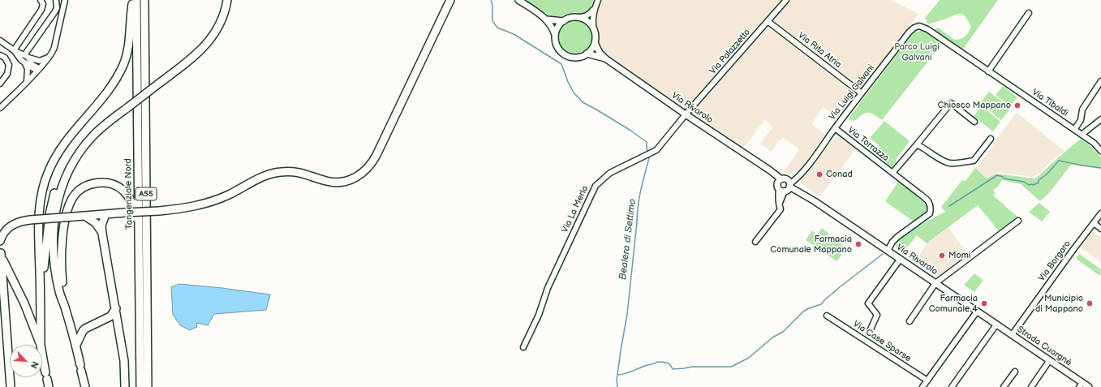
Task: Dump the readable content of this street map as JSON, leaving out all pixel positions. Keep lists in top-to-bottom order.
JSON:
{
  "streets": {
    "highway": ["Tangenziale Nord", "A55"],
    "main road": ["Via Rivarolo", "Strada Cuorgnè"],
    "street": [
      "Via Rita Atria",
      "Via Palazzetto",
      "Via Luigi Galvani",
      "Via Tibaldi",
      "Via Torrazza",
      "Via La Merla",
      "Via Borgaro",
      "Via Case Sparse"
    ]
  },
  "crossings": [
    ["Via Rita Atria", "Via Palazzetto"],
    ["Via Rita Atria", "Via Luigi Galvani"],
    ["Via Palazzetto", "Via Rivarolo"],
    ["Via Palazzetto", "Via La Merla"],
    ["Via Luigi Galvani", "Via Tibaldi"],
    ["Via Luigi Galvani", "Via Rivarolo"],
    ["Via Luigi Galvani", "Via Torrazza"],
    ["Via Rivarolo", "Via Torrazza"],
    ["Via Rivarolo", "Via La Merla"],
    ["Via Rivarolo", "Strada Cuorgnè"],
    ["Via Borgaro", "Strada Cuorgnè"]
  ],
  "water": ["Bealera di Settimo"],
  "parks": ["Parco Luigi Galvani"],
  "places": [
    "Chiosco Mappano",
    "Conad",
    "Farmacia Comunale Mappano",
    "Momi",
    "Farmacia Comunale 4",
    "Municipio di Mappano"
  ],
  "north": "bottom right"
}
